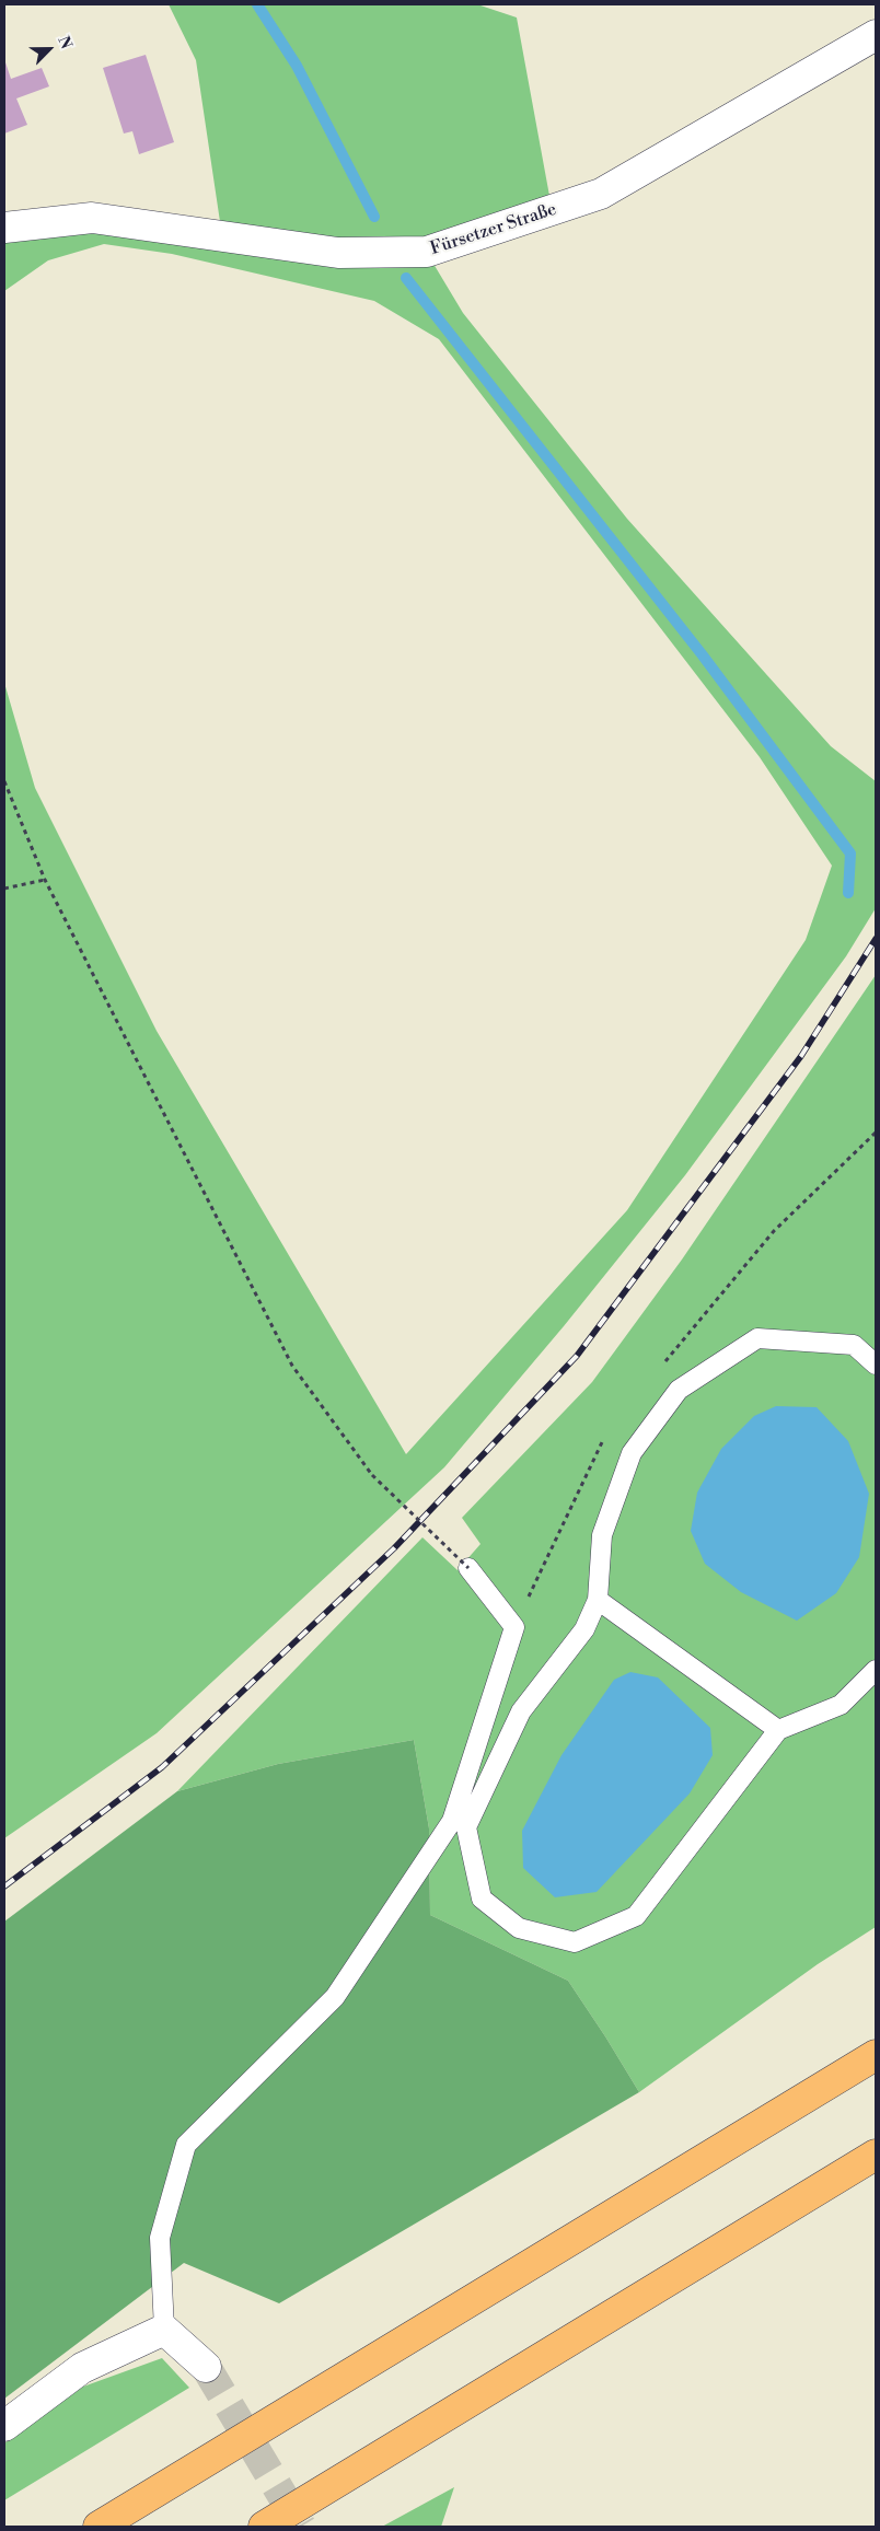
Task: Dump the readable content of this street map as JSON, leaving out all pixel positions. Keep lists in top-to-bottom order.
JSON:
{
  "streets": {
    "street": ["Fürsetzer Straße"]
  },
  "north": "top right"
}
